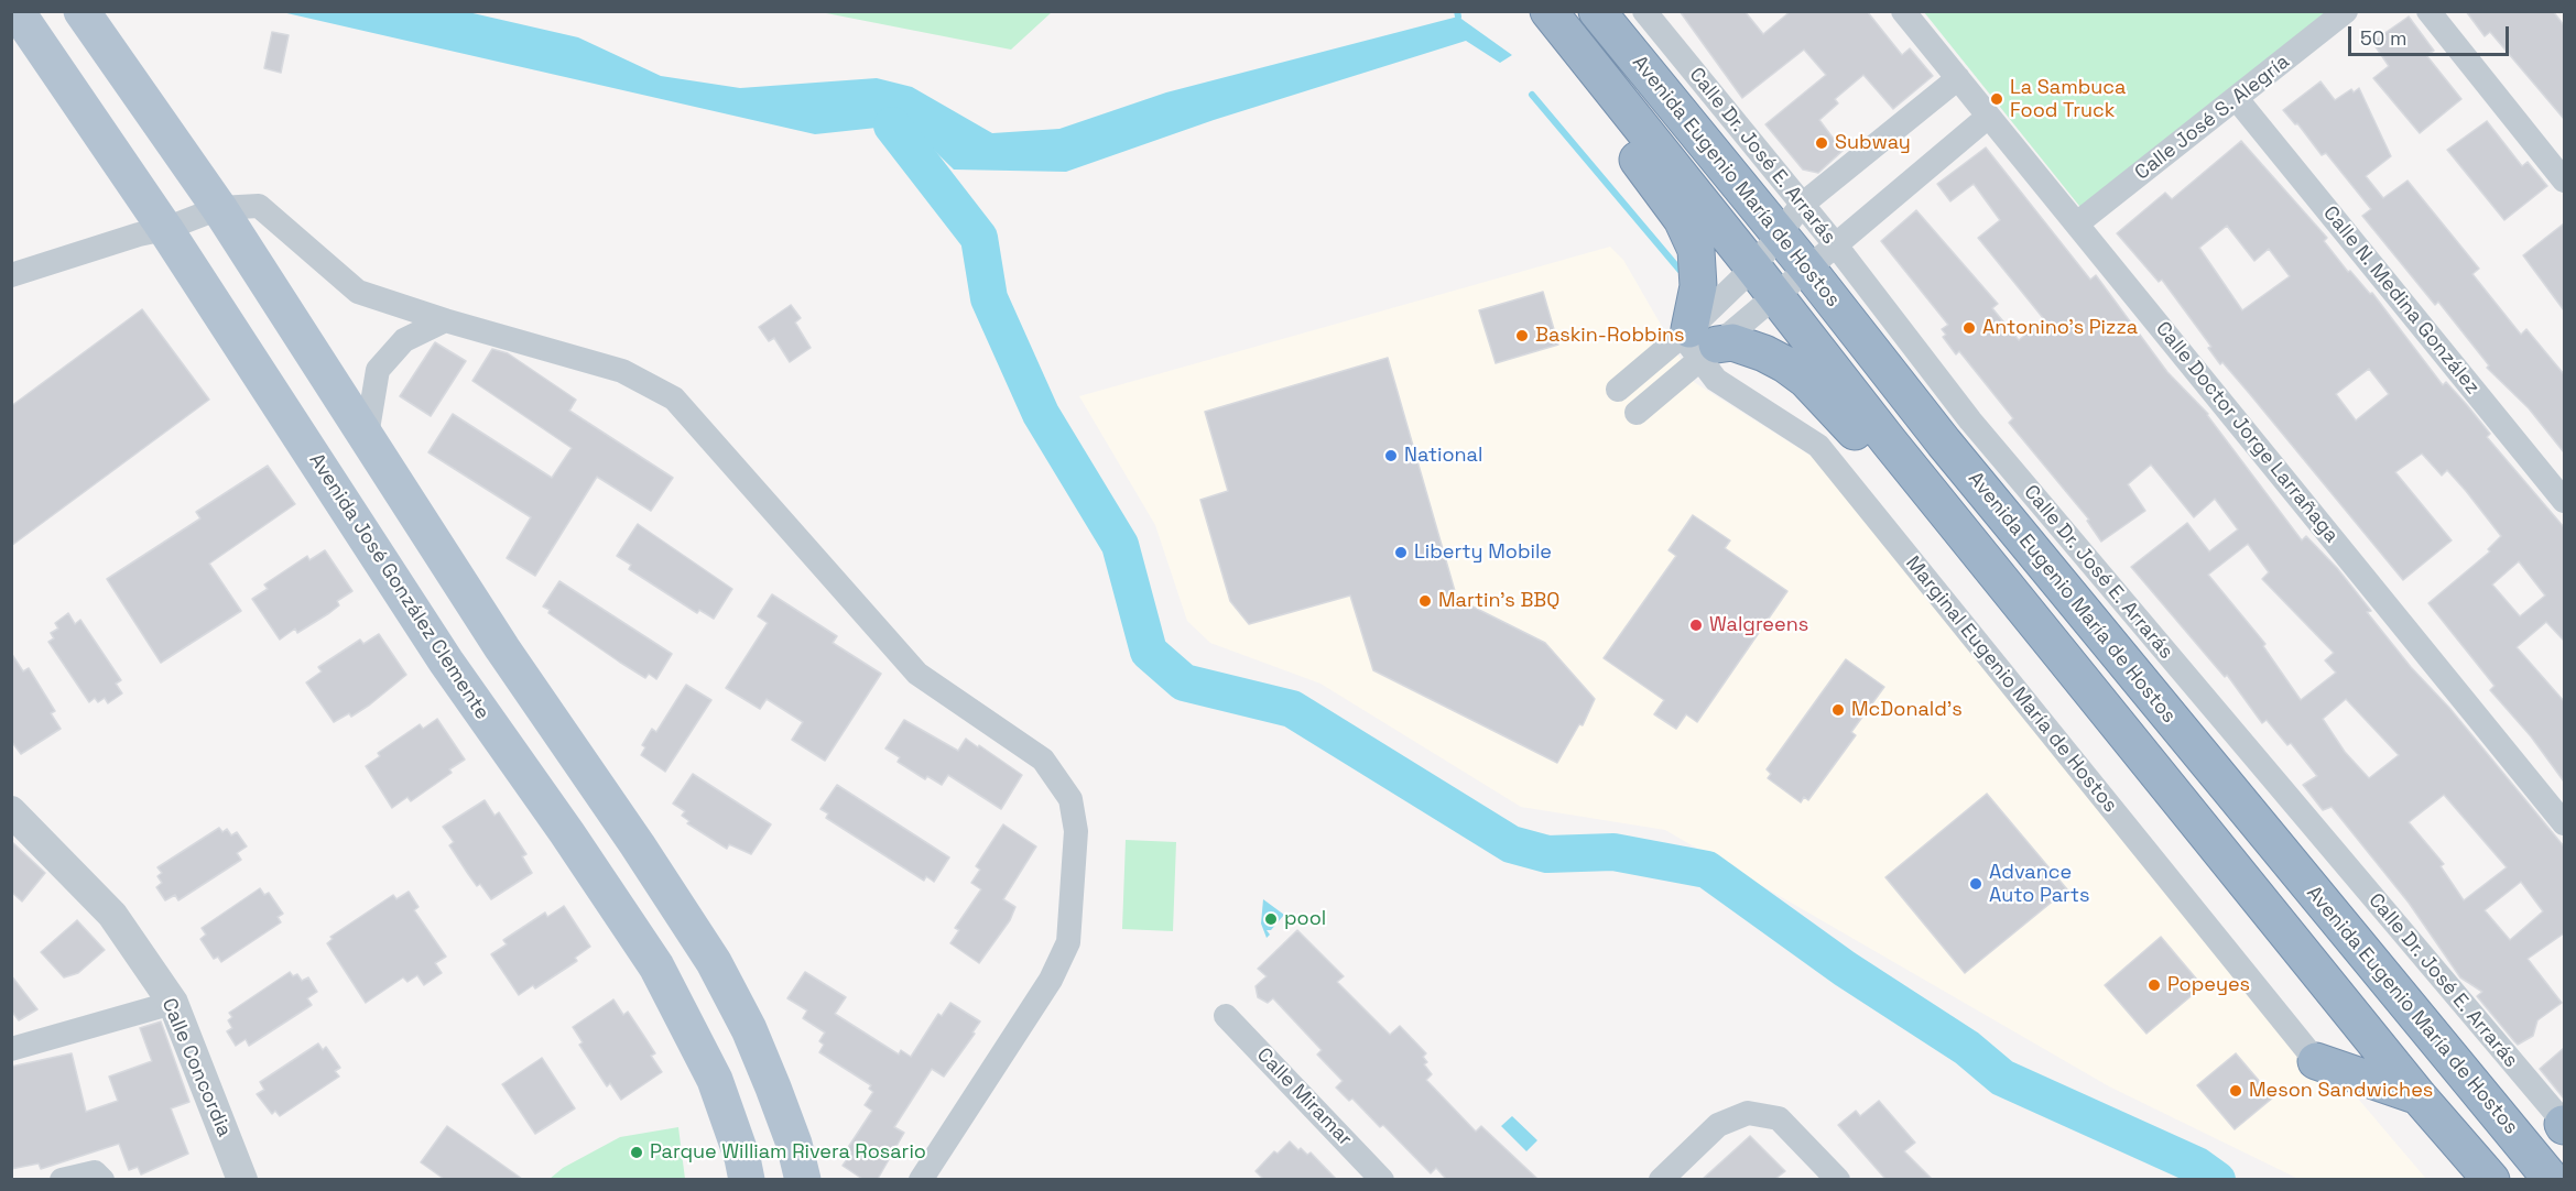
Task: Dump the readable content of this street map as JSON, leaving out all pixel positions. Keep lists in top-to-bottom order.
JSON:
{
  "streets": {
    "highway": ["Avenida Eugenio María de Hostos"],
    "main road": ["Avenida José González Clemente"],
    "street": [
      "Calle José S. Alegría",
      "Calle Dr. José E. Arrarás",
      "Calle N. Medina González",
      "Calle Doctor Jorge Larrañaga",
      "Marginal Eugenio María de Hostos",
      "Calle Concordia",
      "Calle Miramar"
    ]
  },
  "crossings": [
    ["Calle José S. Alegría", "Calle N. Medina González"],
    ["Calle José S. Alegría", "Calle Doctor Jorge Larrañaga"]
  ],
  "places": [
    "La Sambuca Food Truck",
    "Subway",
    "Antonino's Pizza",
    "Baskin-Robbins",
    "National",
    "Liberty Mobile",
    "Martin's BBQ",
    "Walgreens",
    "McDonald's",
    "Advance Auto Parts",
    "pool",
    "Popeyes",
    "Meson Sandwiches",
    "Parque William Rivera Rosario"
  ],
  "scale_bar": "50 m"
}
